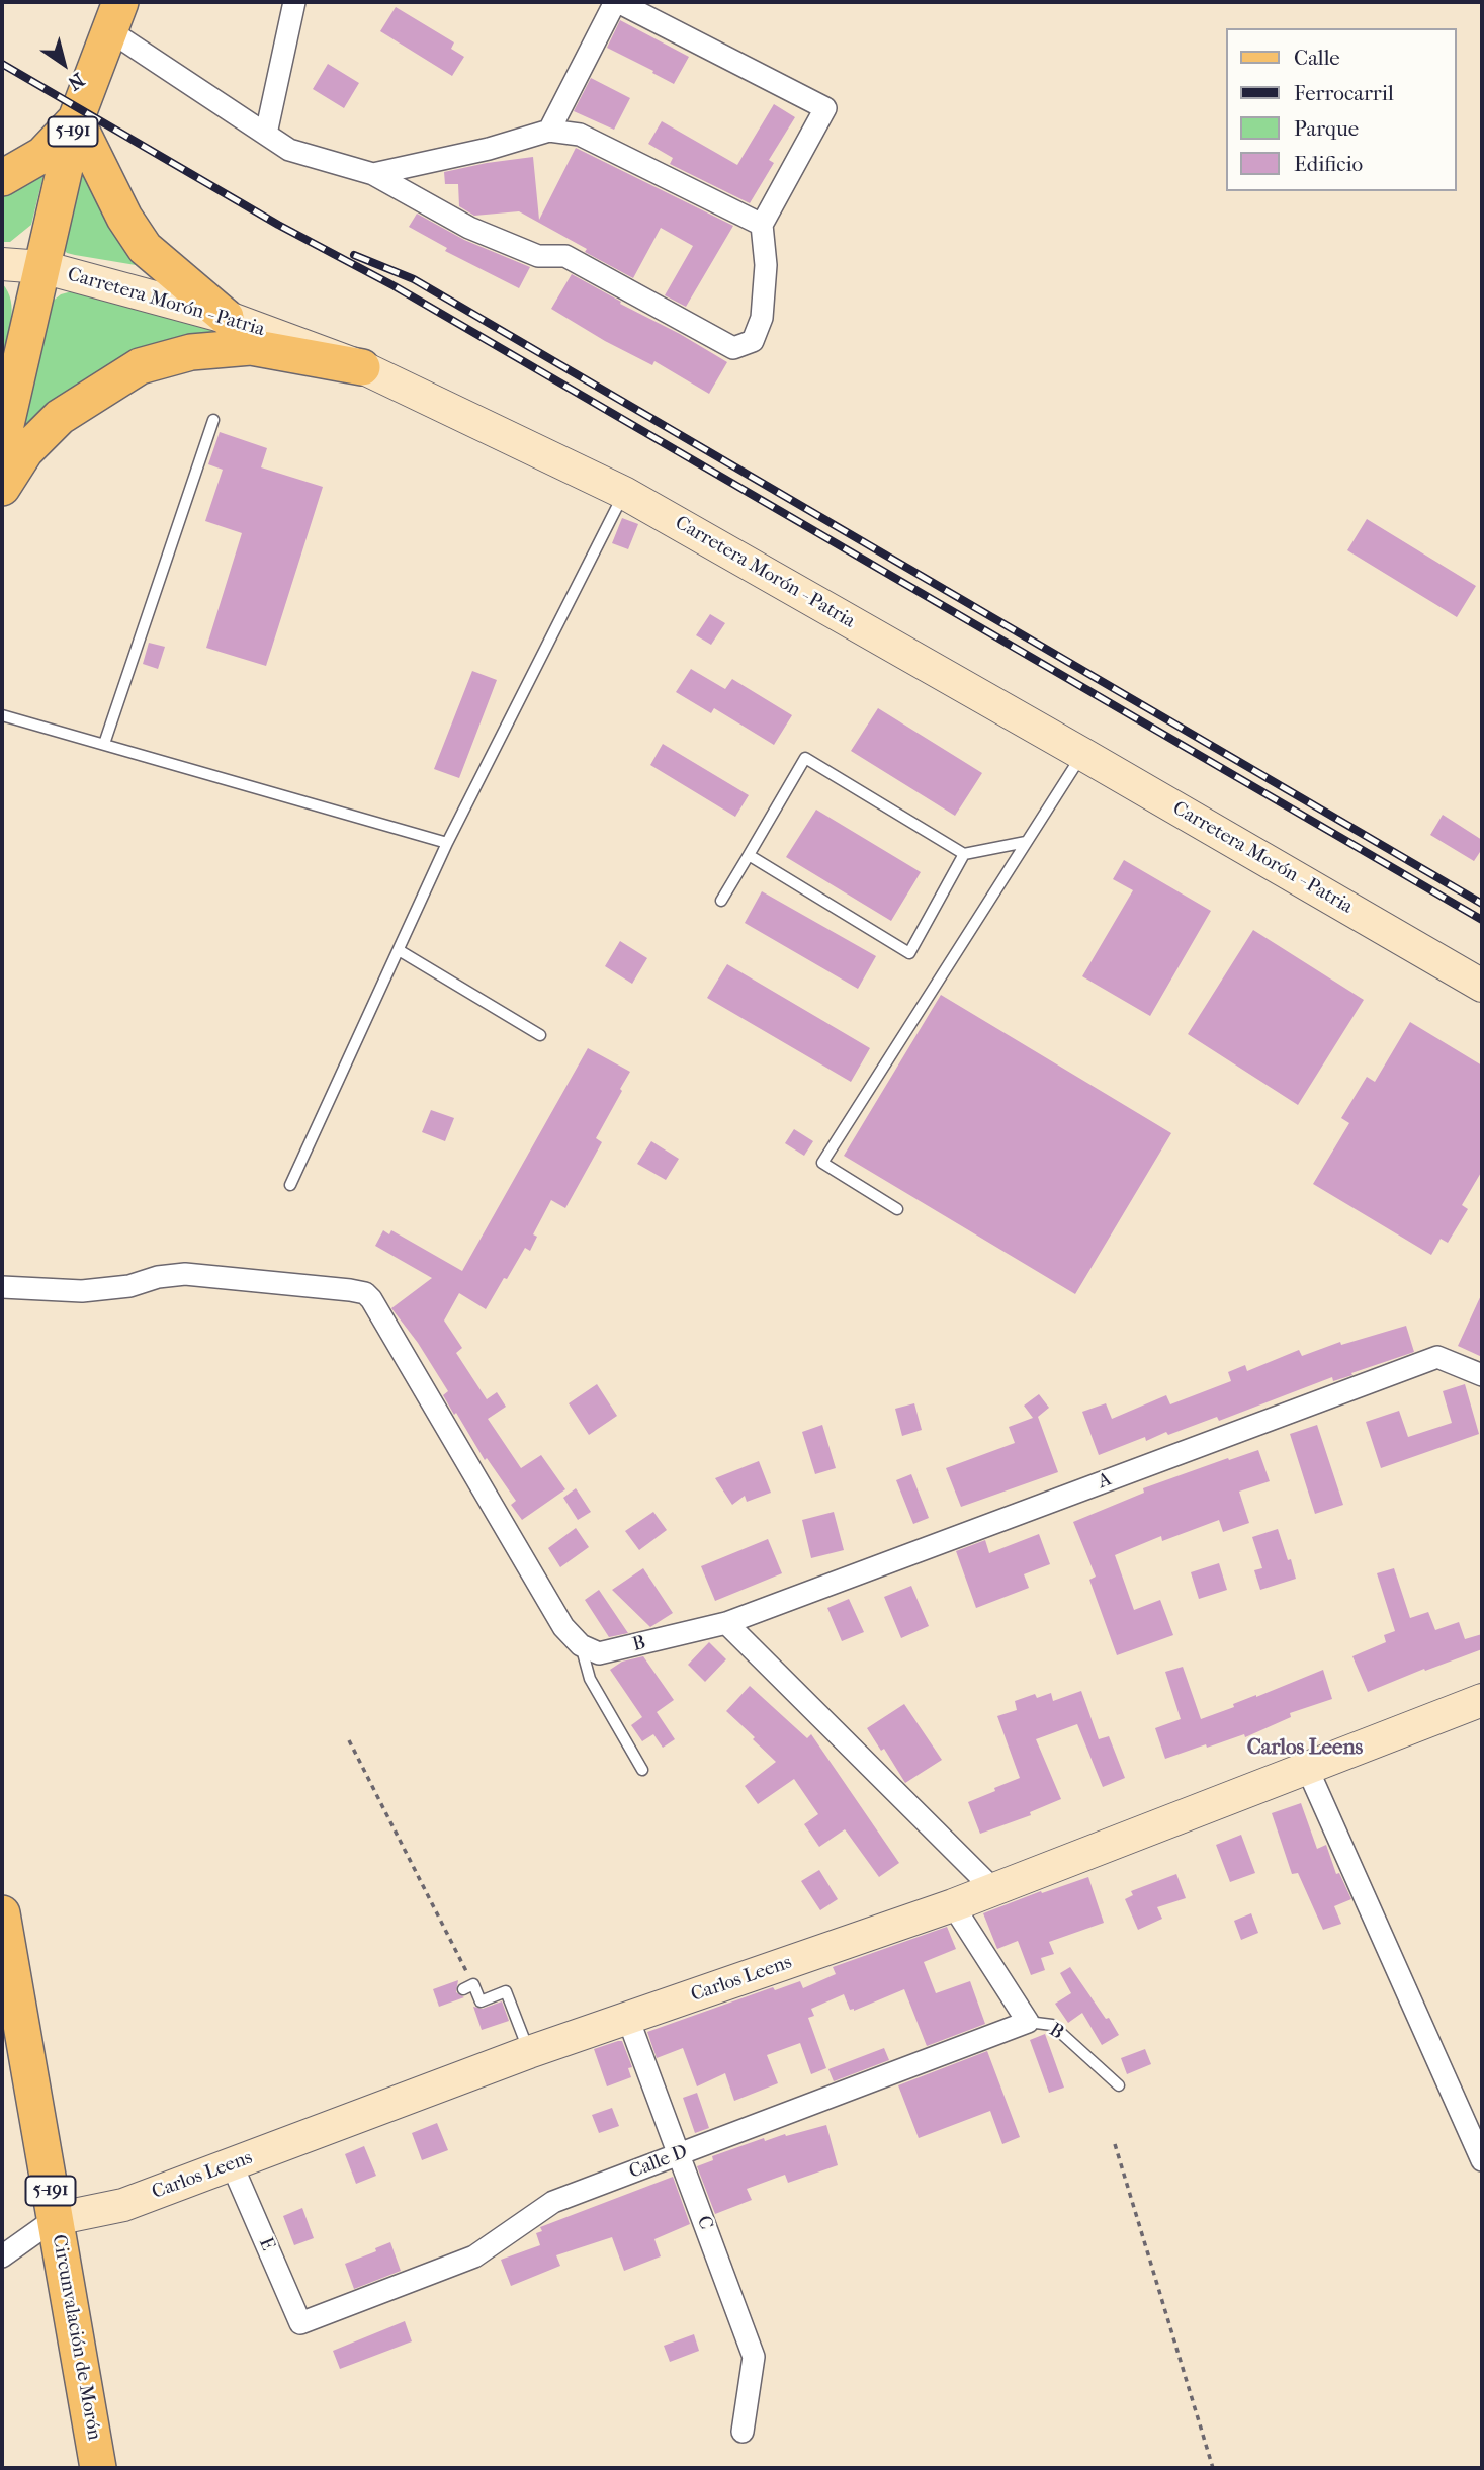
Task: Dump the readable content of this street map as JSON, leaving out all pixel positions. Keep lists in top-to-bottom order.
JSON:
{
  "streets": {
    "main road": [
      "5-191",
      "Carretera Morón - Patria",
      "Carlos Leens",
      "Circunvalación de Morón"
    ],
    "street": [
      "A",
      "B",
      "Calle D",
      "C",
      "E"
    ]
  },
  "crossings": [
    ["5-191", "Carretera Morón - Patria"],
    ["A", "B"],
    ["B", "Carlos Leens"],
    ["B", "Calle D"],
    ["Carlos Leens", "C"],
    ["Carlos Leens", "E"],
    ["Carlos Leens", "Circunvalación de Morón"],
    ["Calle D", "C"],
    ["Calle D", "E"]
  ],
  "districts": ["Carlos Leens"],
  "legend": [
    "Calle",
    "Ferrocarril",
    "Parque",
    "Edificio"
  ],
  "north": "bottom right"
}
